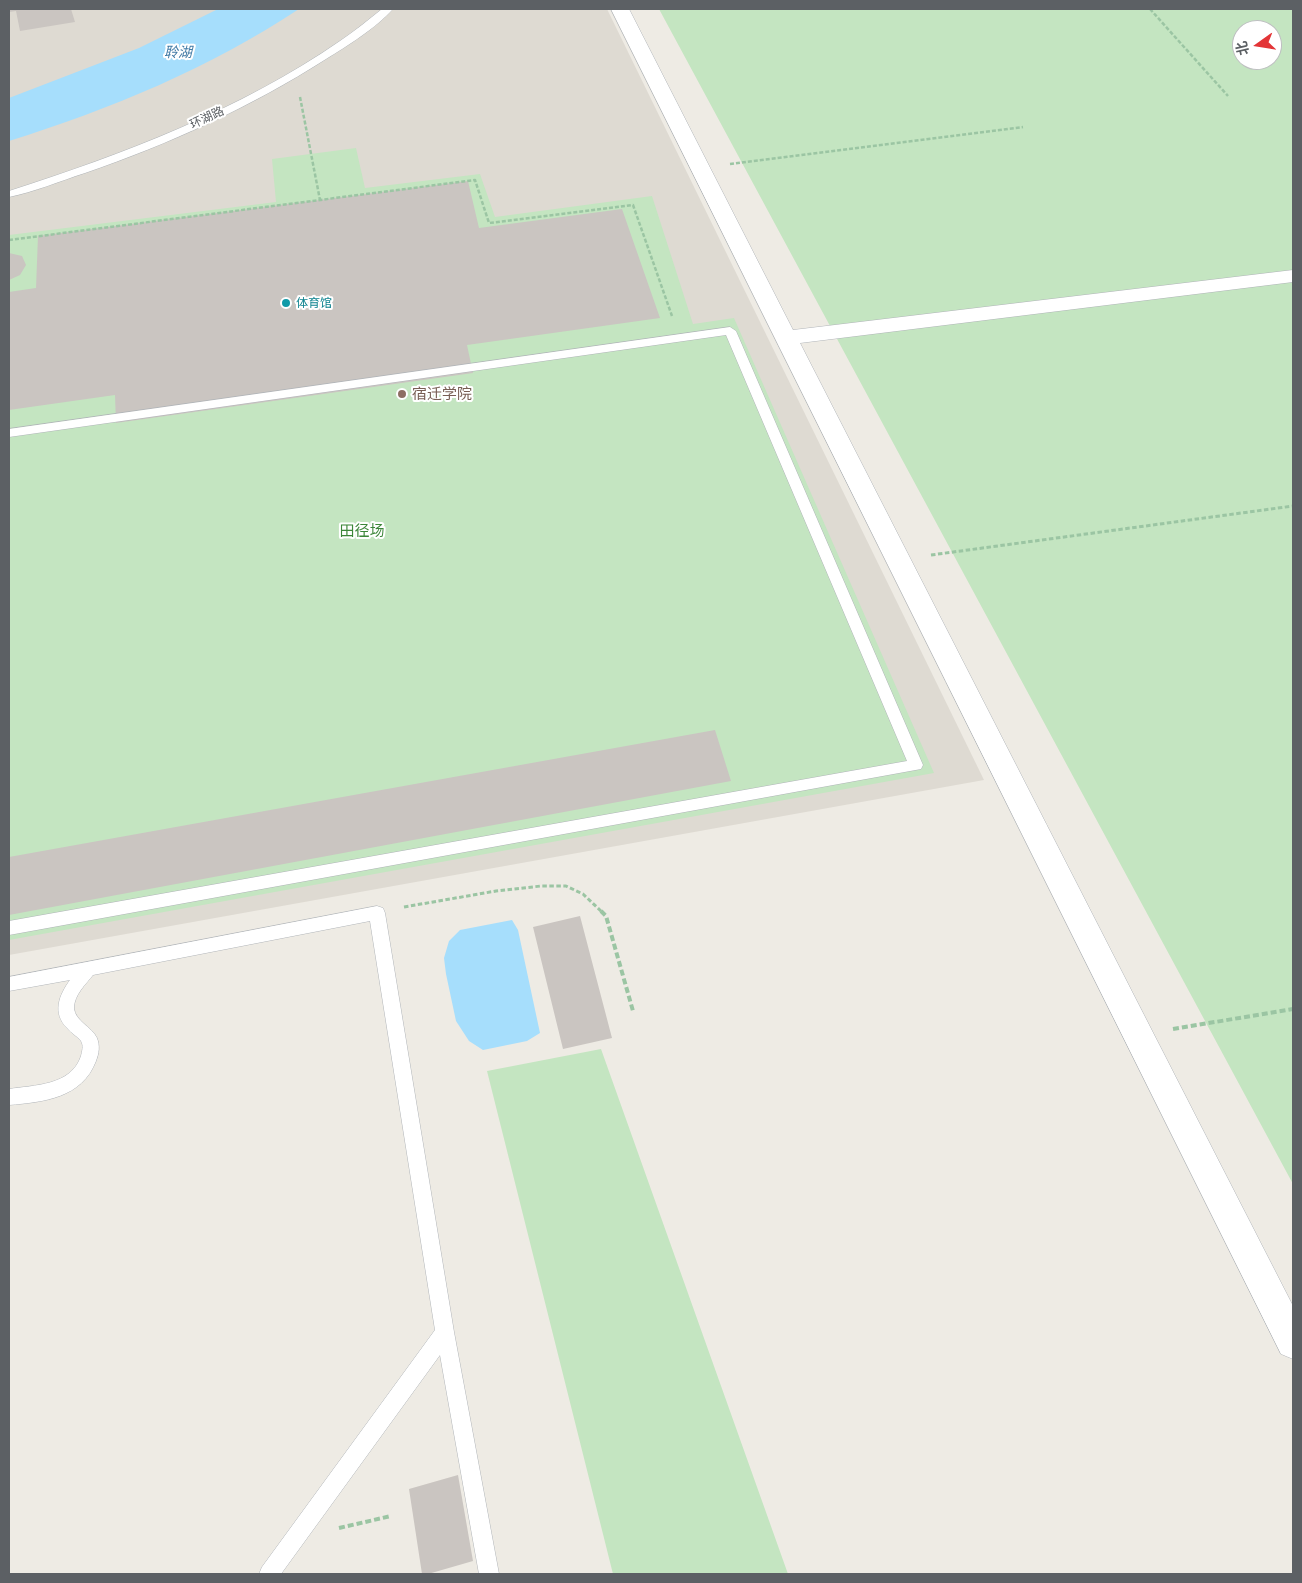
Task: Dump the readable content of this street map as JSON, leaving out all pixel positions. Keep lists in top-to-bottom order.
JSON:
{
  "streets": {
    "lane": ["环湖路"]
  },
  "water": ["聆湖"],
  "parks": ["田径场"],
  "places": ["体育馆", "宿迁学院"],
  "north": "left"
}
